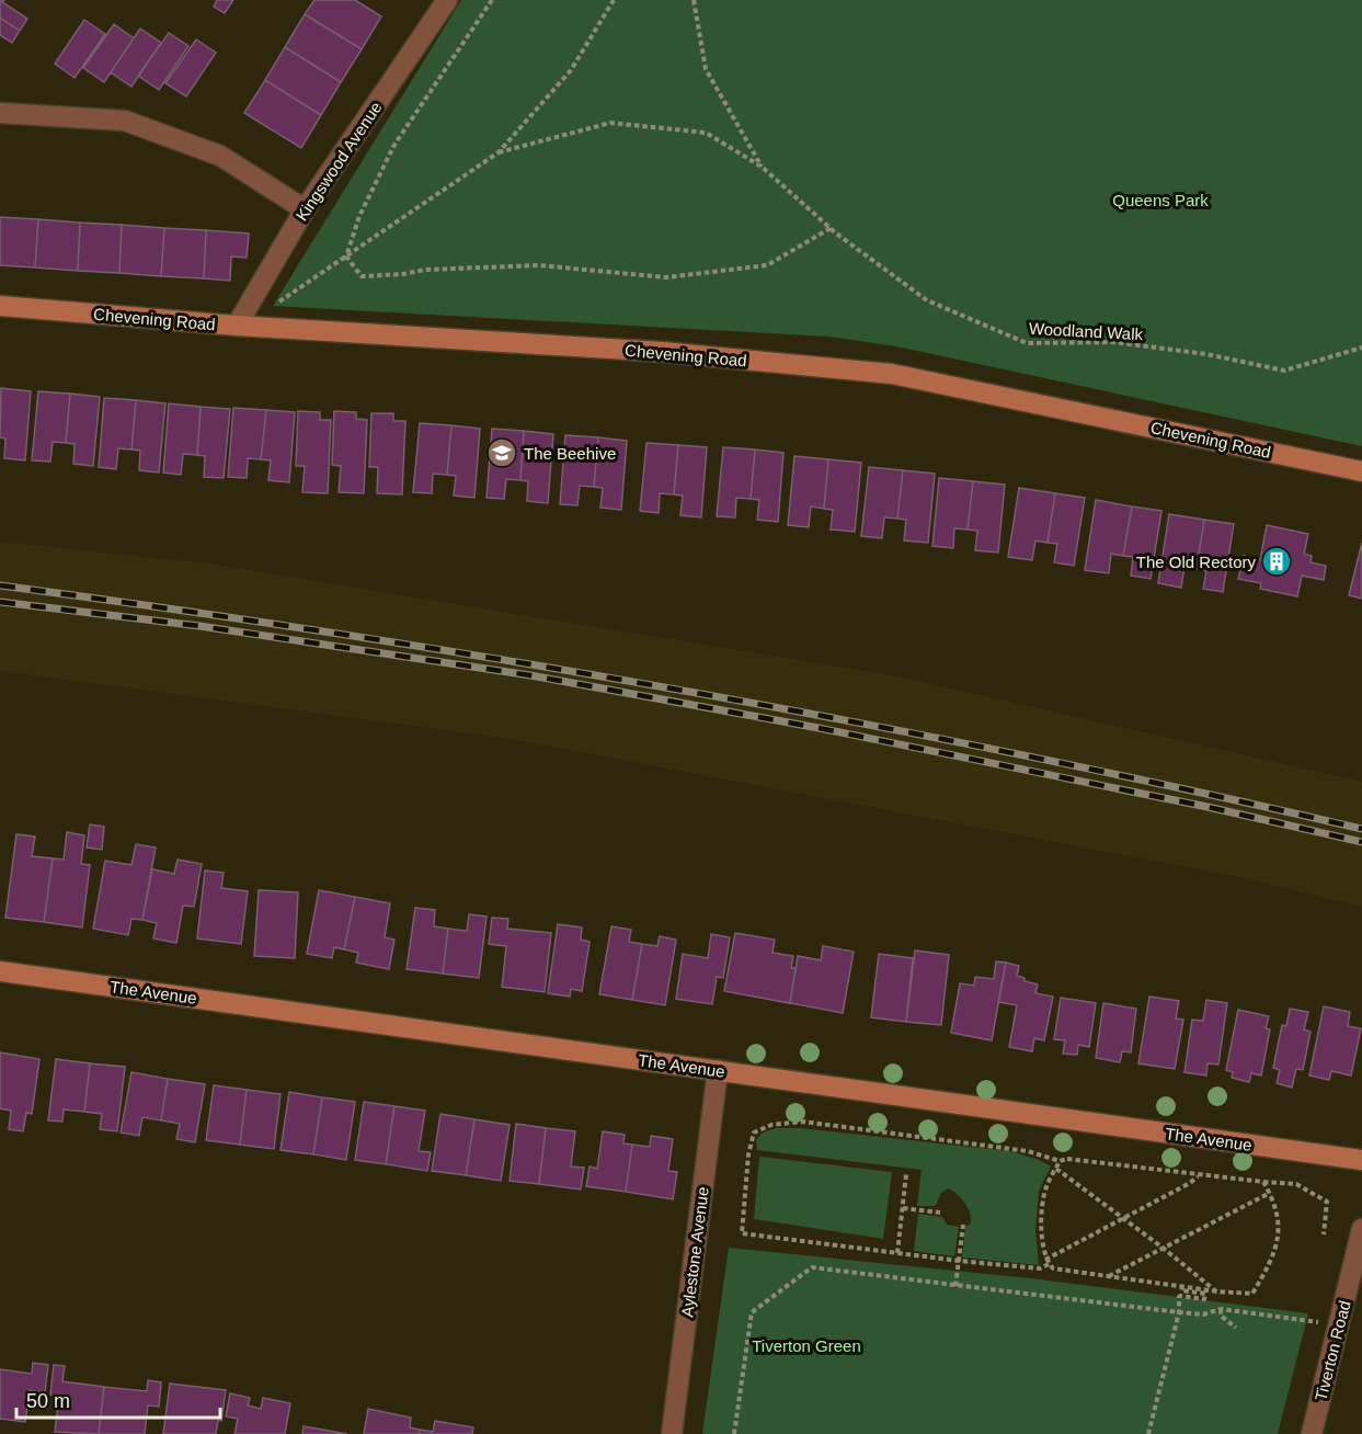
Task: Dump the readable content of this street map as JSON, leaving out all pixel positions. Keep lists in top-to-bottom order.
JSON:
{
  "streets": {
    "street": [
      "Kingswood Avenue",
      "Chevening Road",
      "The Avenue",
      "Aylestone Avenue",
      "Tiverton Road"
    ],
    "path": ["Woodland Walk"]
  },
  "crossings": [
    ["Kingswood Avenue", "Chevening Road"],
    ["The Avenue", "Aylestone Avenue"]
  ],
  "parks": ["Queens Park", "Tiverton Green"],
  "places": {
    "school or university": ["The Beehive"],
    "building": ["The Old Rectory"]
  },
  "scale_bar": "50 m"
}
